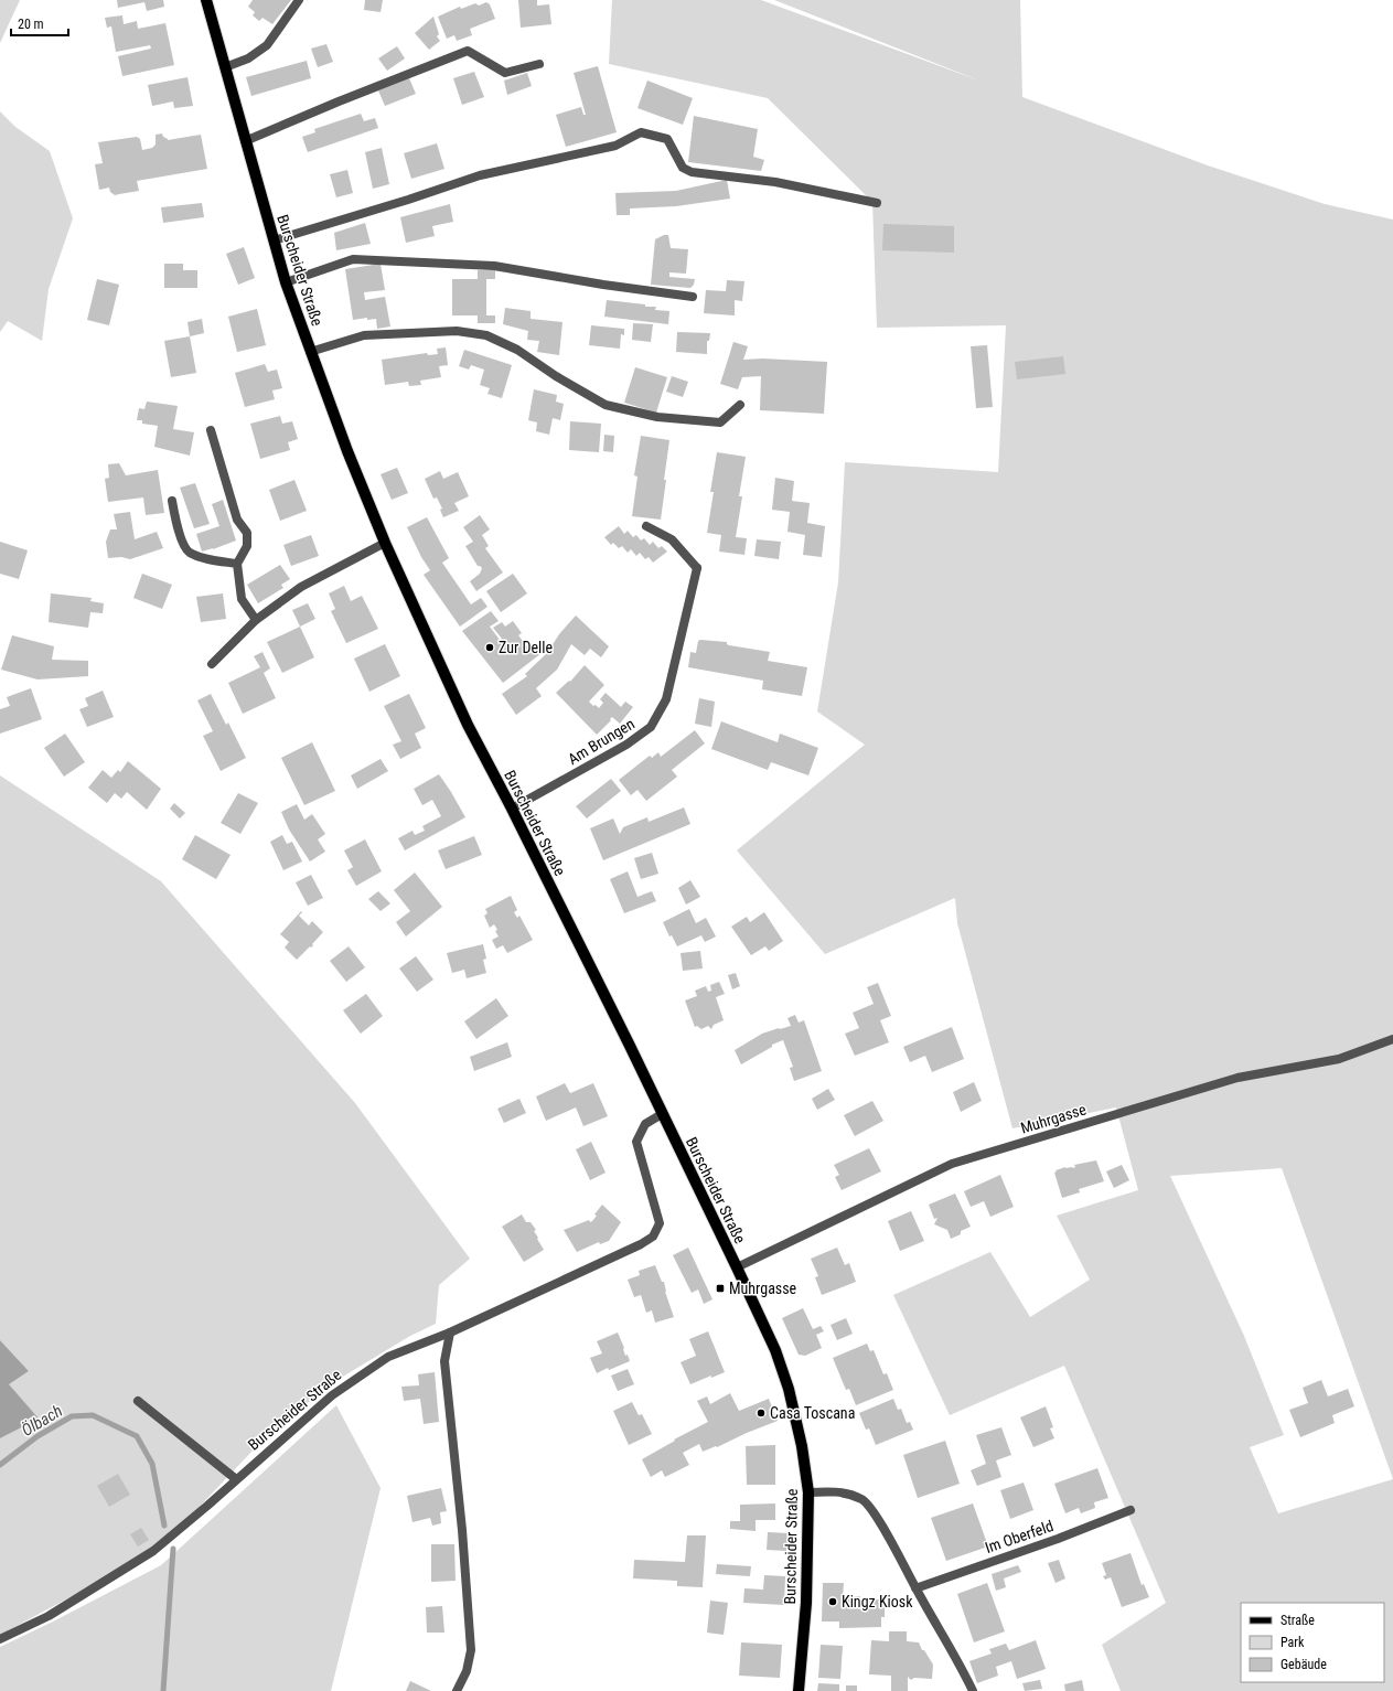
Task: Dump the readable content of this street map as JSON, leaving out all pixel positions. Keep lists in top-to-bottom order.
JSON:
{
  "streets": {
    "main road": ["Burscheider Straße"],
    "street": ["Am Brungen", "Muhrgasse", "Im Oberfeld"]
  },
  "crossings": [
    ["Burscheider Straße", "Am Brungen"],
    ["Burscheider Straße", "Muhrgasse"]
  ],
  "water": ["Ölbach"],
  "places": {
    "other": ["Zur Delle", "Casa Toscana", "Kingz Kiosk"],
    "transit": ["Muhrgasse"]
  },
  "legend": ["Straße", "Park", "Gebäude"],
  "scale_bar": "20 m"
}
